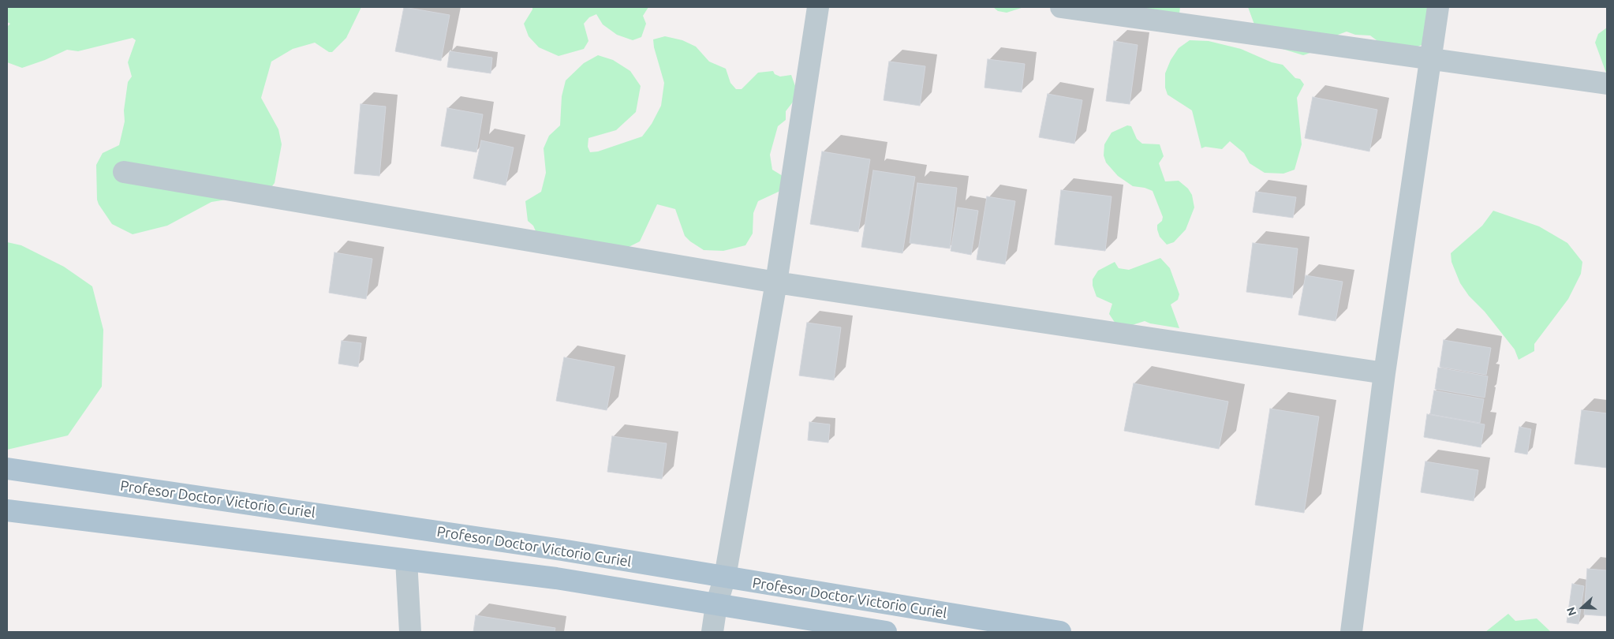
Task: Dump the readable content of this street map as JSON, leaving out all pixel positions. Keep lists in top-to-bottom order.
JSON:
{
  "streets": {
    "main road": ["Profesor Doctor Victorio Curiel"]
  },
  "north": "left"
}
